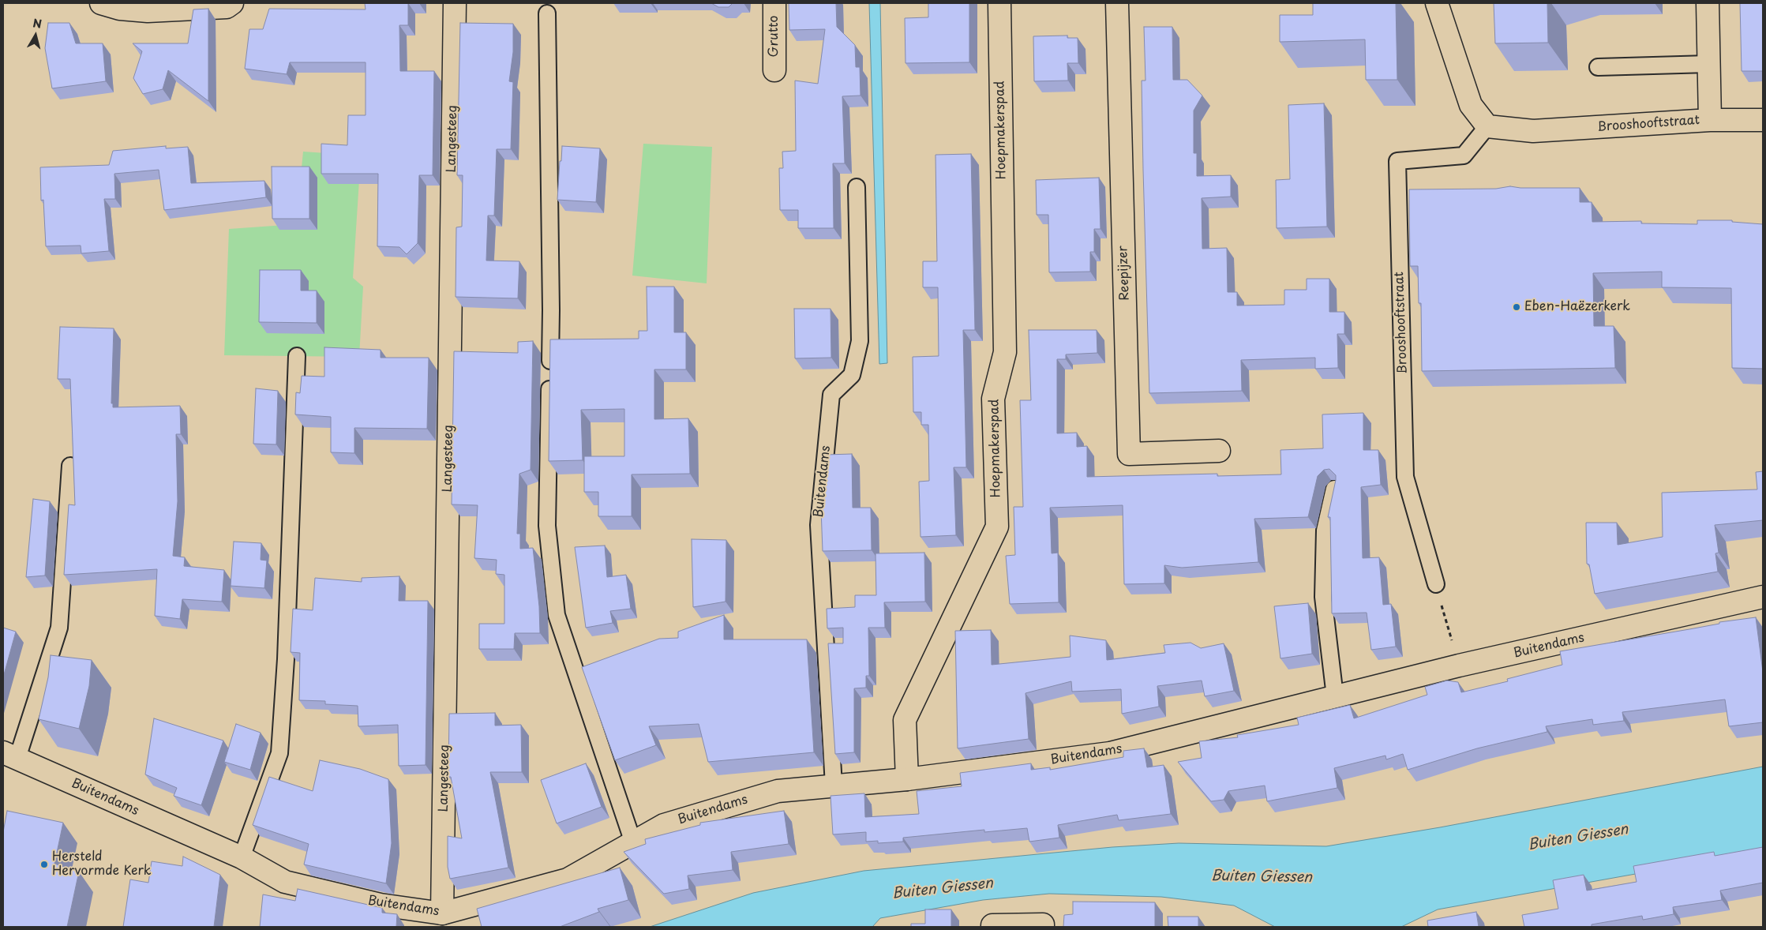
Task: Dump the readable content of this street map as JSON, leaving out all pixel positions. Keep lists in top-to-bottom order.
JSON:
{
  "streets": {
    "street": [
      "Grutto",
      "Brooshooftstraat",
      "Hoepmakerspad",
      "Langesteeg",
      "Reepijzer",
      "Buitendams"
    ]
  },
  "crossings": [
    ["Hoepmakerspad", "Buitendams"],
    ["Langesteeg", "Buitendams"]
  ],
  "water": ["Buiten Giessen"],
  "places": ["Eben-Haëzerkerk", "Hersteld Hervormde Kerk"],
  "north": "top"
}
